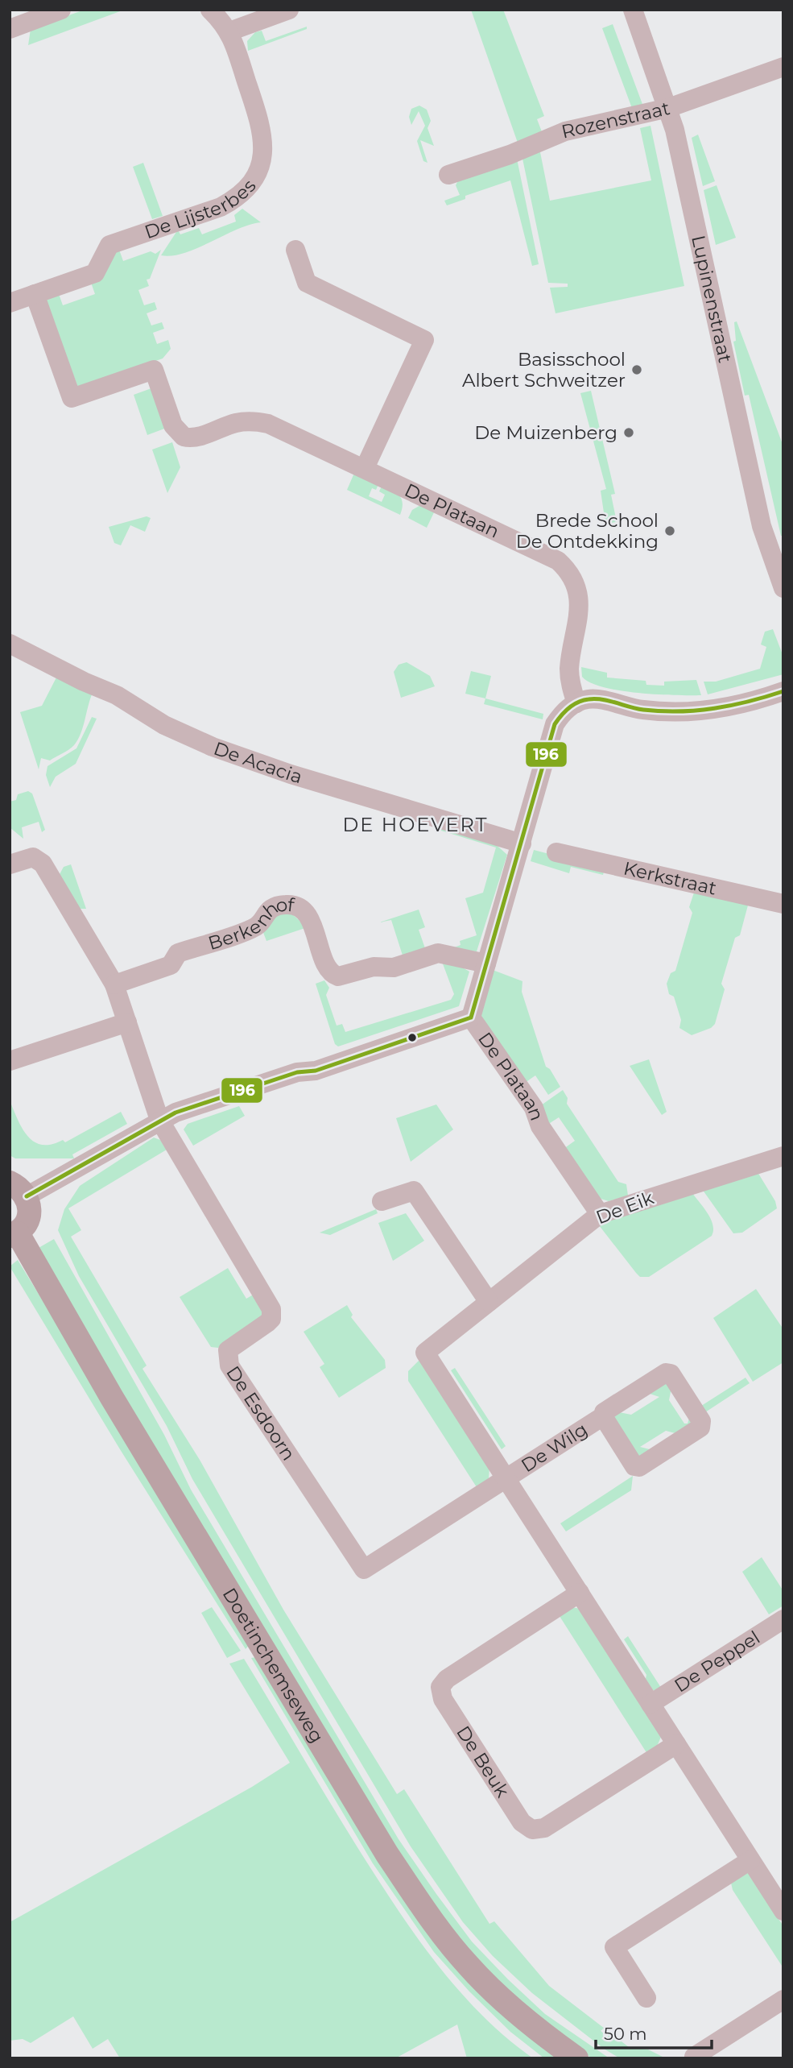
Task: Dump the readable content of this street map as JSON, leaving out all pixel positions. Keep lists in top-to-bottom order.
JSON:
{
  "streets": {
    "main road": ["Doetinchemseweg"],
    "street": [
      "Rozenstraat",
      "De Lijsterbes",
      "Lupinenstraat",
      "De Plataan",
      "De Acacia",
      "Kerkstraat",
      "Berkenhof",
      "De Eik",
      "De Esdoorn",
      "De Wilg",
      "De Peppel",
      "De Beuk"
    ]
  },
  "crossings": [
    ["Rozenstraat", "Lupinenstraat"],
    ["De Lijsterbes", "De Plataan"],
    ["De Plataan", "De Acacia"],
    ["De Plataan", "Berkenhof"],
    ["De Plataan", "De Eik"],
    ["De Eik", "De Esdoorn"],
    ["De Eik", "De Wilg"],
    ["De Esdoorn", "De Wilg"]
  ],
  "districts": ["DE HOEVERT"],
  "places": ["Basisschool Albert Schweitzer", "De Muizenberg", "Brede School De Ontdekking"],
  "lines": ["transit line 196"],
  "scale_bar": "50 m"
}
